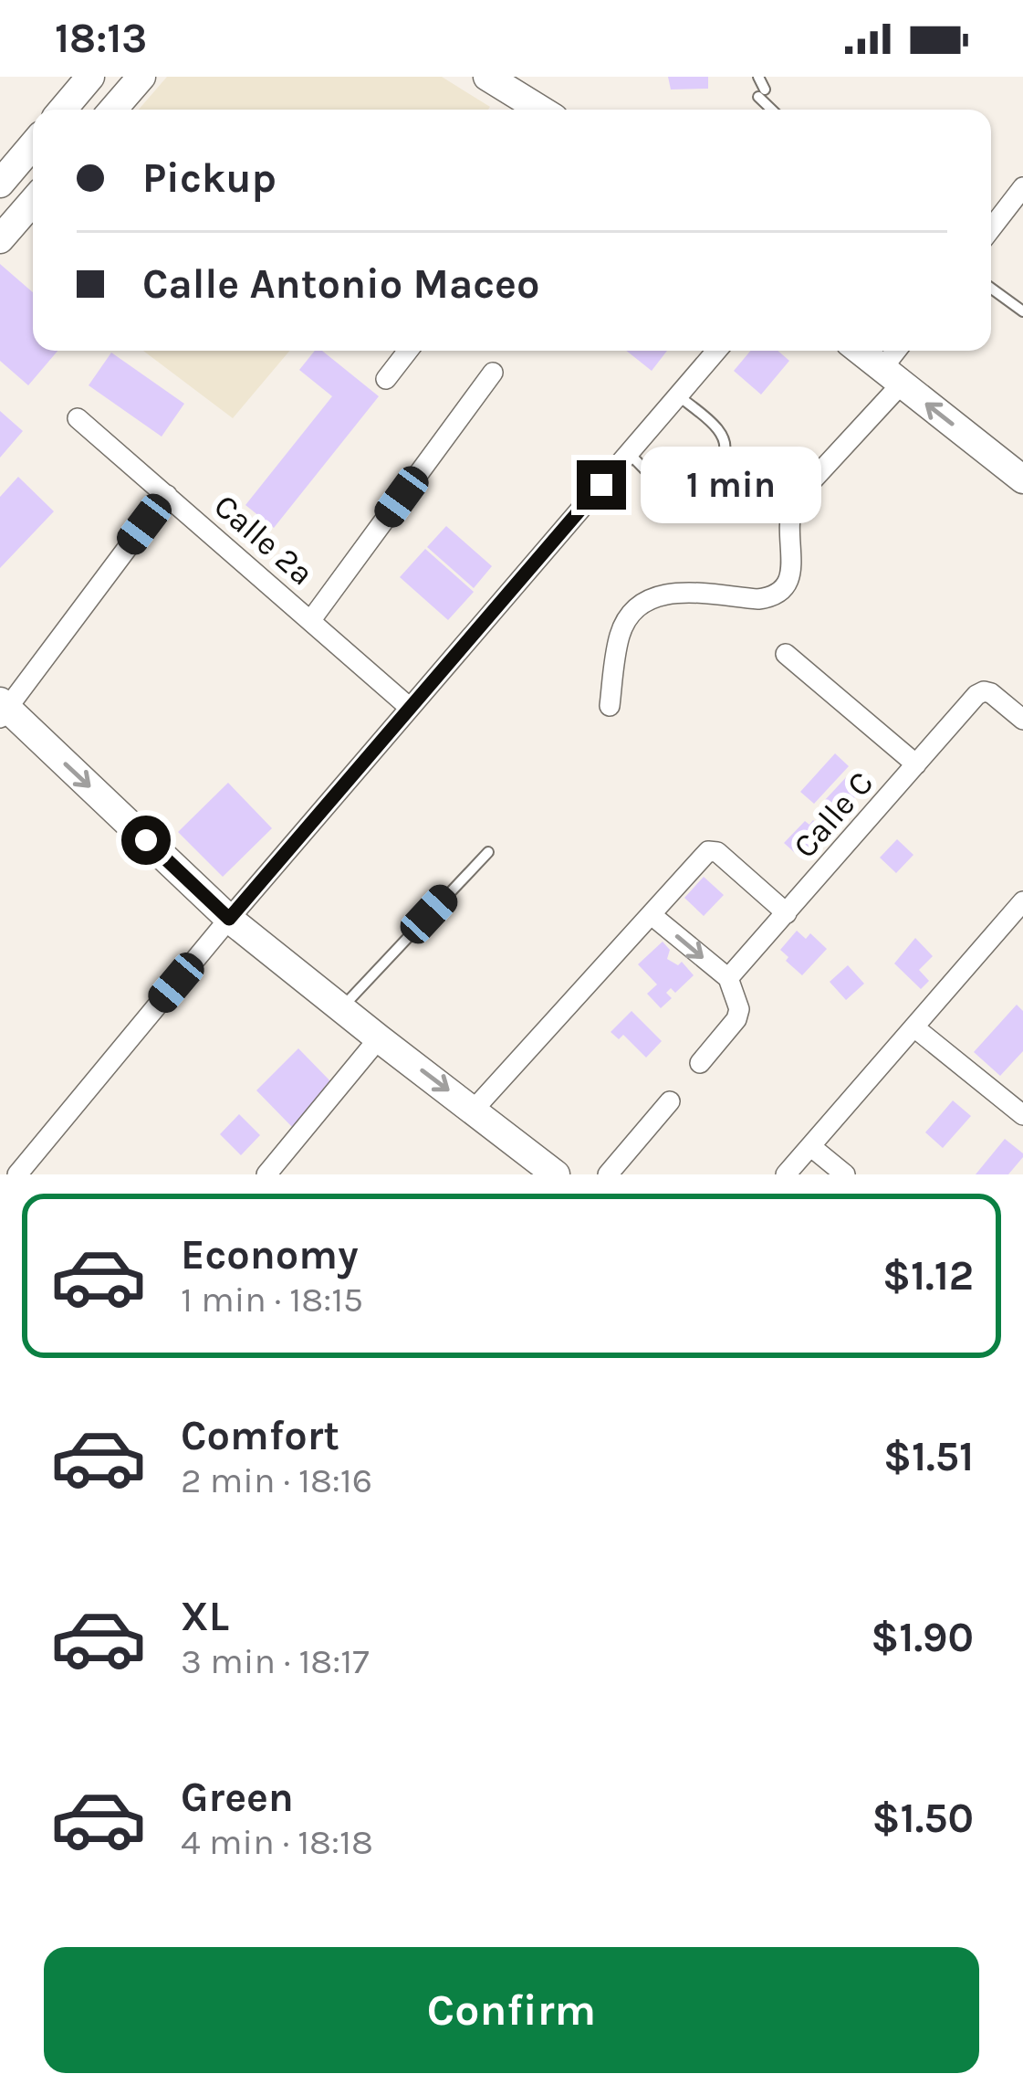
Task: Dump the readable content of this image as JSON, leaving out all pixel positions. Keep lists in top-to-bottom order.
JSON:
{
  "streets": {
    "street": ["Calle 2ª", "Calle C"]
  },
  "page": {
    "status": "18:13",
    "banner": ["Pickup", "Calle Antonio Maceo"],
    "bubble": "1 min",
    "list": [
      {
        "name": "Economy",
        "note": "1 min · 18:15",
        "value": "$1.12"
      },
      {
        "name": "Comfort",
        "note": "2 min · 18:16",
        "value": "$1.51"
      },
      {
        "name": "XL",
        "note": "3 min · 18:17",
        "value": "$1.90"
      },
      {
        "name": "Green",
        "note": "4 min · 18:18",
        "value": "$1.50"
      }
    ],
    "buttons": "Confirm"
  }
}
